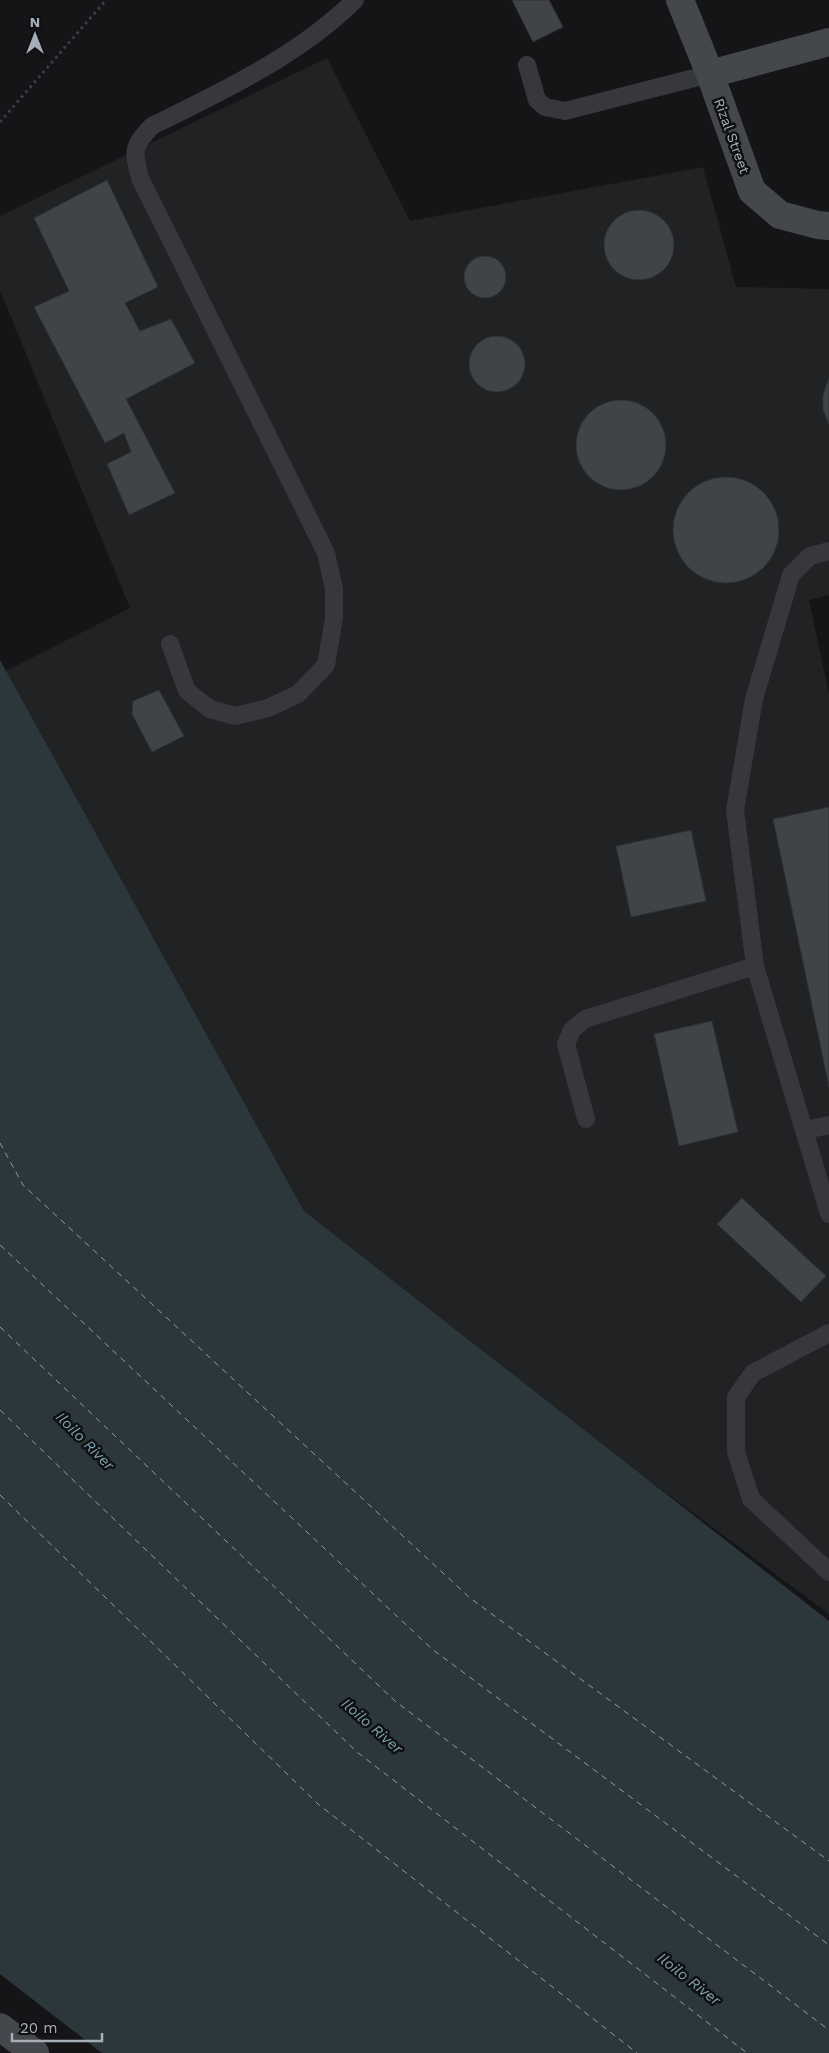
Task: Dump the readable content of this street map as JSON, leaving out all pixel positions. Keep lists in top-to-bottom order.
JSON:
{
  "streets": {
    "main road": ["Rizal Street"]
  },
  "water": ["Iloilo River"],
  "scale_bar": "20 m",
  "north": "top"
}
